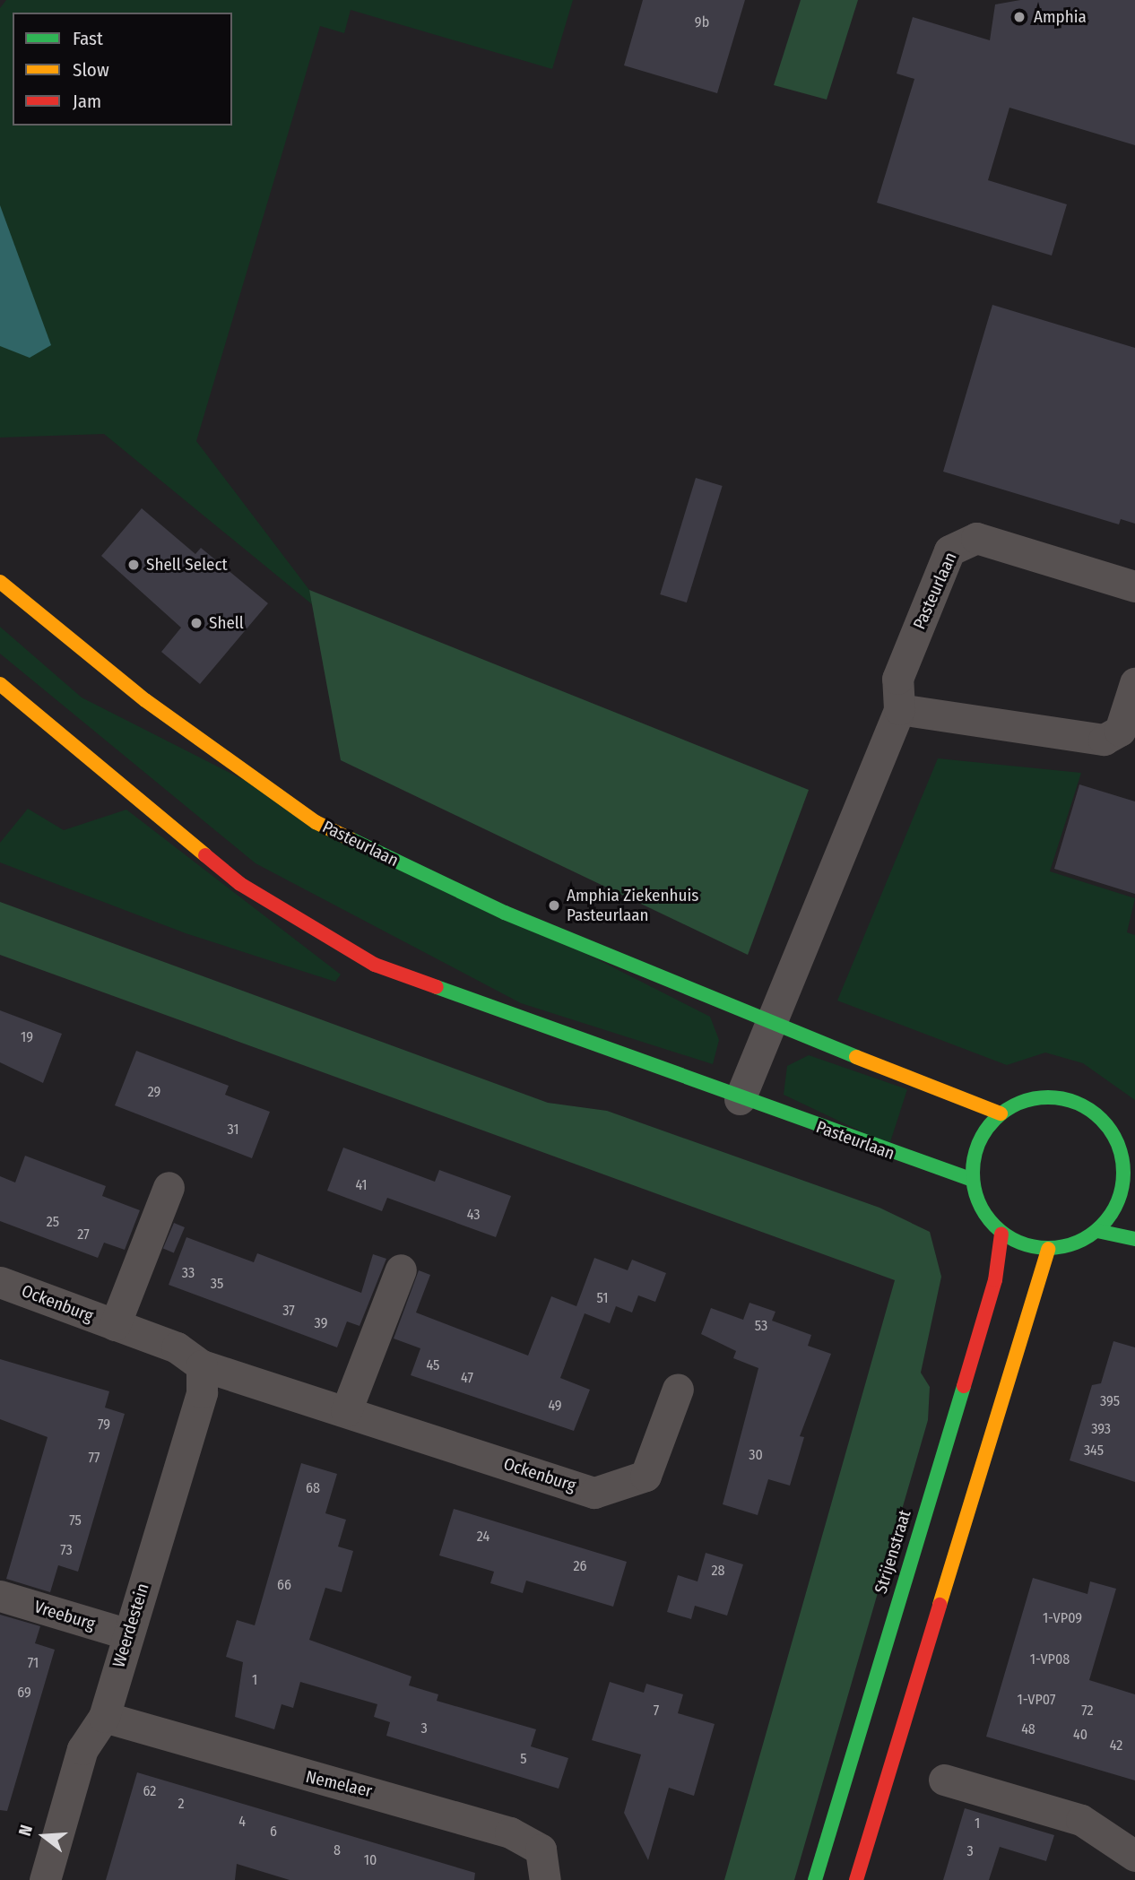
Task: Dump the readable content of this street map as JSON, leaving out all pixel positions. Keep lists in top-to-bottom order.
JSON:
{
  "streets": {
    "main road": ["Pasteurlaan", "Strijenstraat"],
    "street": [
      "Ockenburg",
      "Vreeburg",
      "Weerdestein",
      "Nemelaer"
    ]
  },
  "crossings": [
    ["Pasteurlaan", "Strijenstraat"],
    ["Ockenburg", "Weerdestein"],
    ["Vreeburg", "Weerdestein"],
    ["Weerdestein", "Nemelaer"]
  ],
  "places": [
    "Amphia",
    "Shell Select",
    "Shell",
    "Amphia Ziekenhuis Pasteurlaan"
  ],
  "house_numbers": [
    "9b",
    "19",
    "29",
    "31",
    "41",
    "43",
    "25",
    "27",
    "33",
    "35",
    "51",
    "37",
    "39",
    "53",
    "45",
    "47",
    "395",
    "49",
    "79",
    "393",
    "345",
    "30",
    "77",
    "68",
    "75",
    "24",
    "73",
    "26",
    "28",
    "66",
    "1-VP09",
    "1-VP08",
    "71",
    "1",
    "69",
    "1-VP07",
    "7",
    "72",
    "3",
    "48",
    "40",
    "42",
    "5",
    "62",
    "2",
    "4",
    "1",
    "6",
    "8",
    "3",
    "10"
  ],
  "legend": ["Fast", "Slow", "Jam"],
  "north": "left"
}
